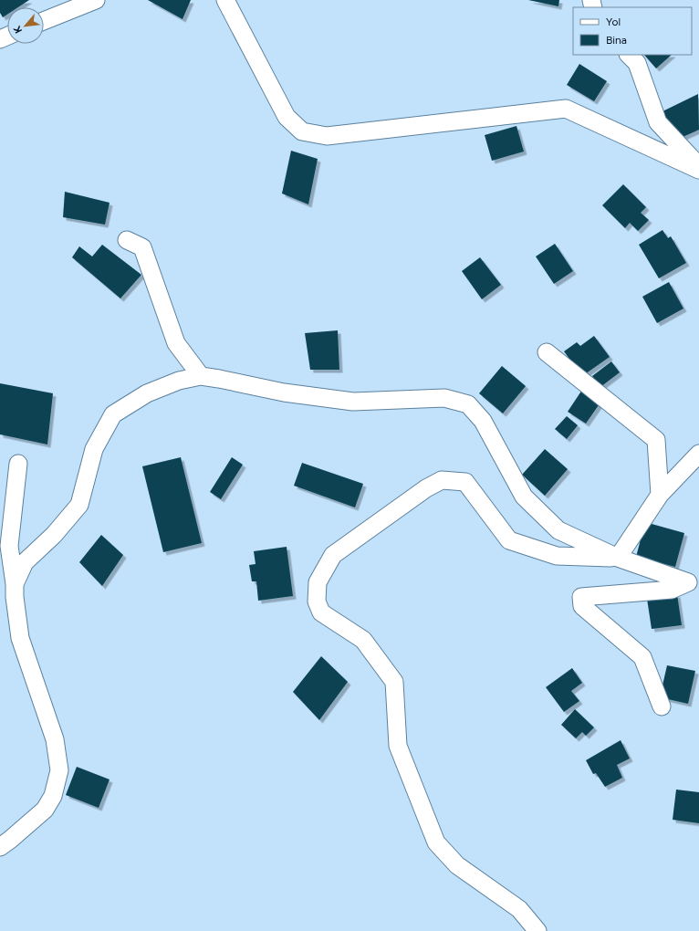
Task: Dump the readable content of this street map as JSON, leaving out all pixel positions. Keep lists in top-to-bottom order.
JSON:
{
  "legend": ["Yol", "Bina"],
  "north": "bottom left"
}
